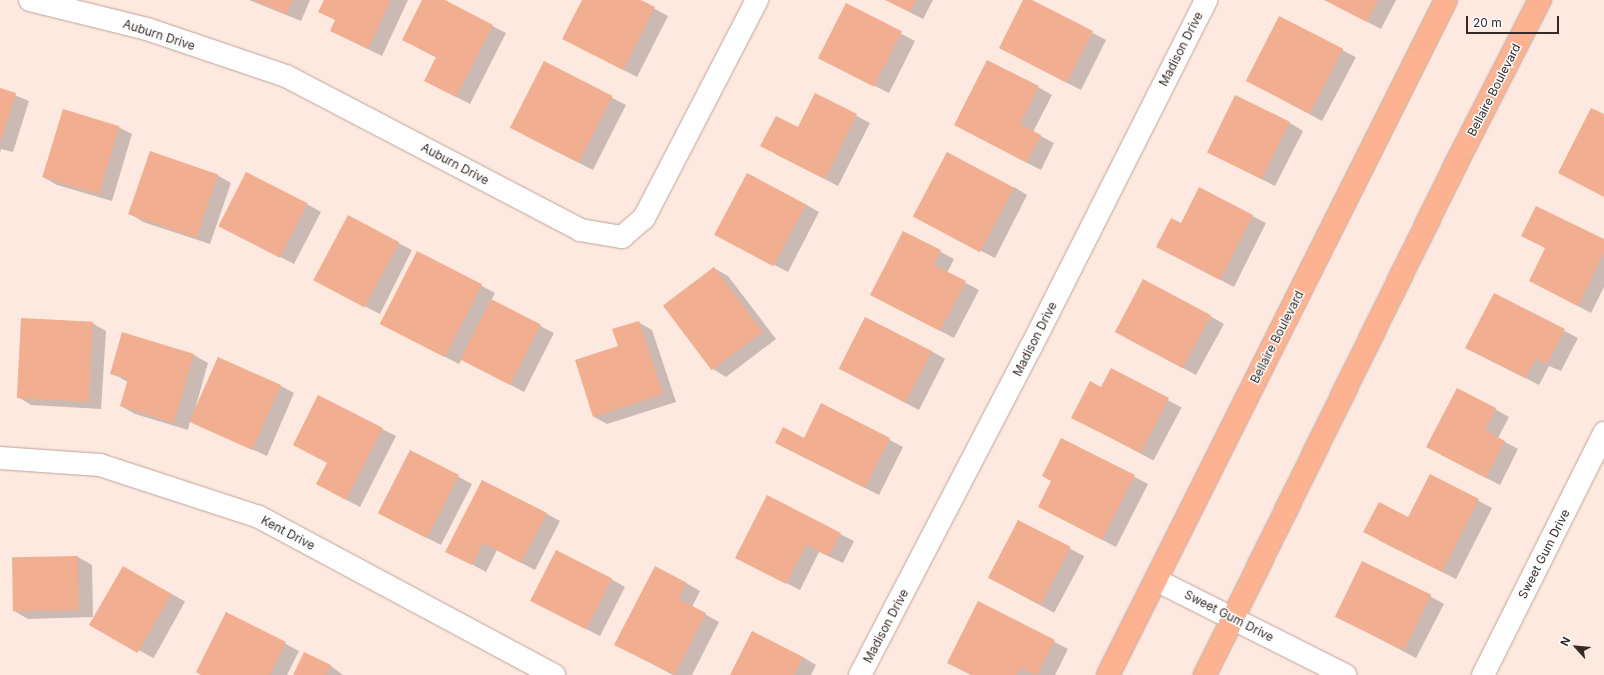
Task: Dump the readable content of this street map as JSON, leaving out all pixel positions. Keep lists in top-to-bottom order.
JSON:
{
  "streets": {
    "main road": ["Bellaire Boulevard"],
    "street": [
      "Auburn Drive",
      "Madison Drive",
      "Kent Drive",
      "Sweet Gum Drive"
    ]
  },
  "crossings": [
    ["Bellaire Boulevard", "Sweet Gum Drive"]
  ],
  "scale_bar": "20 m",
  "north": "top left"
}
